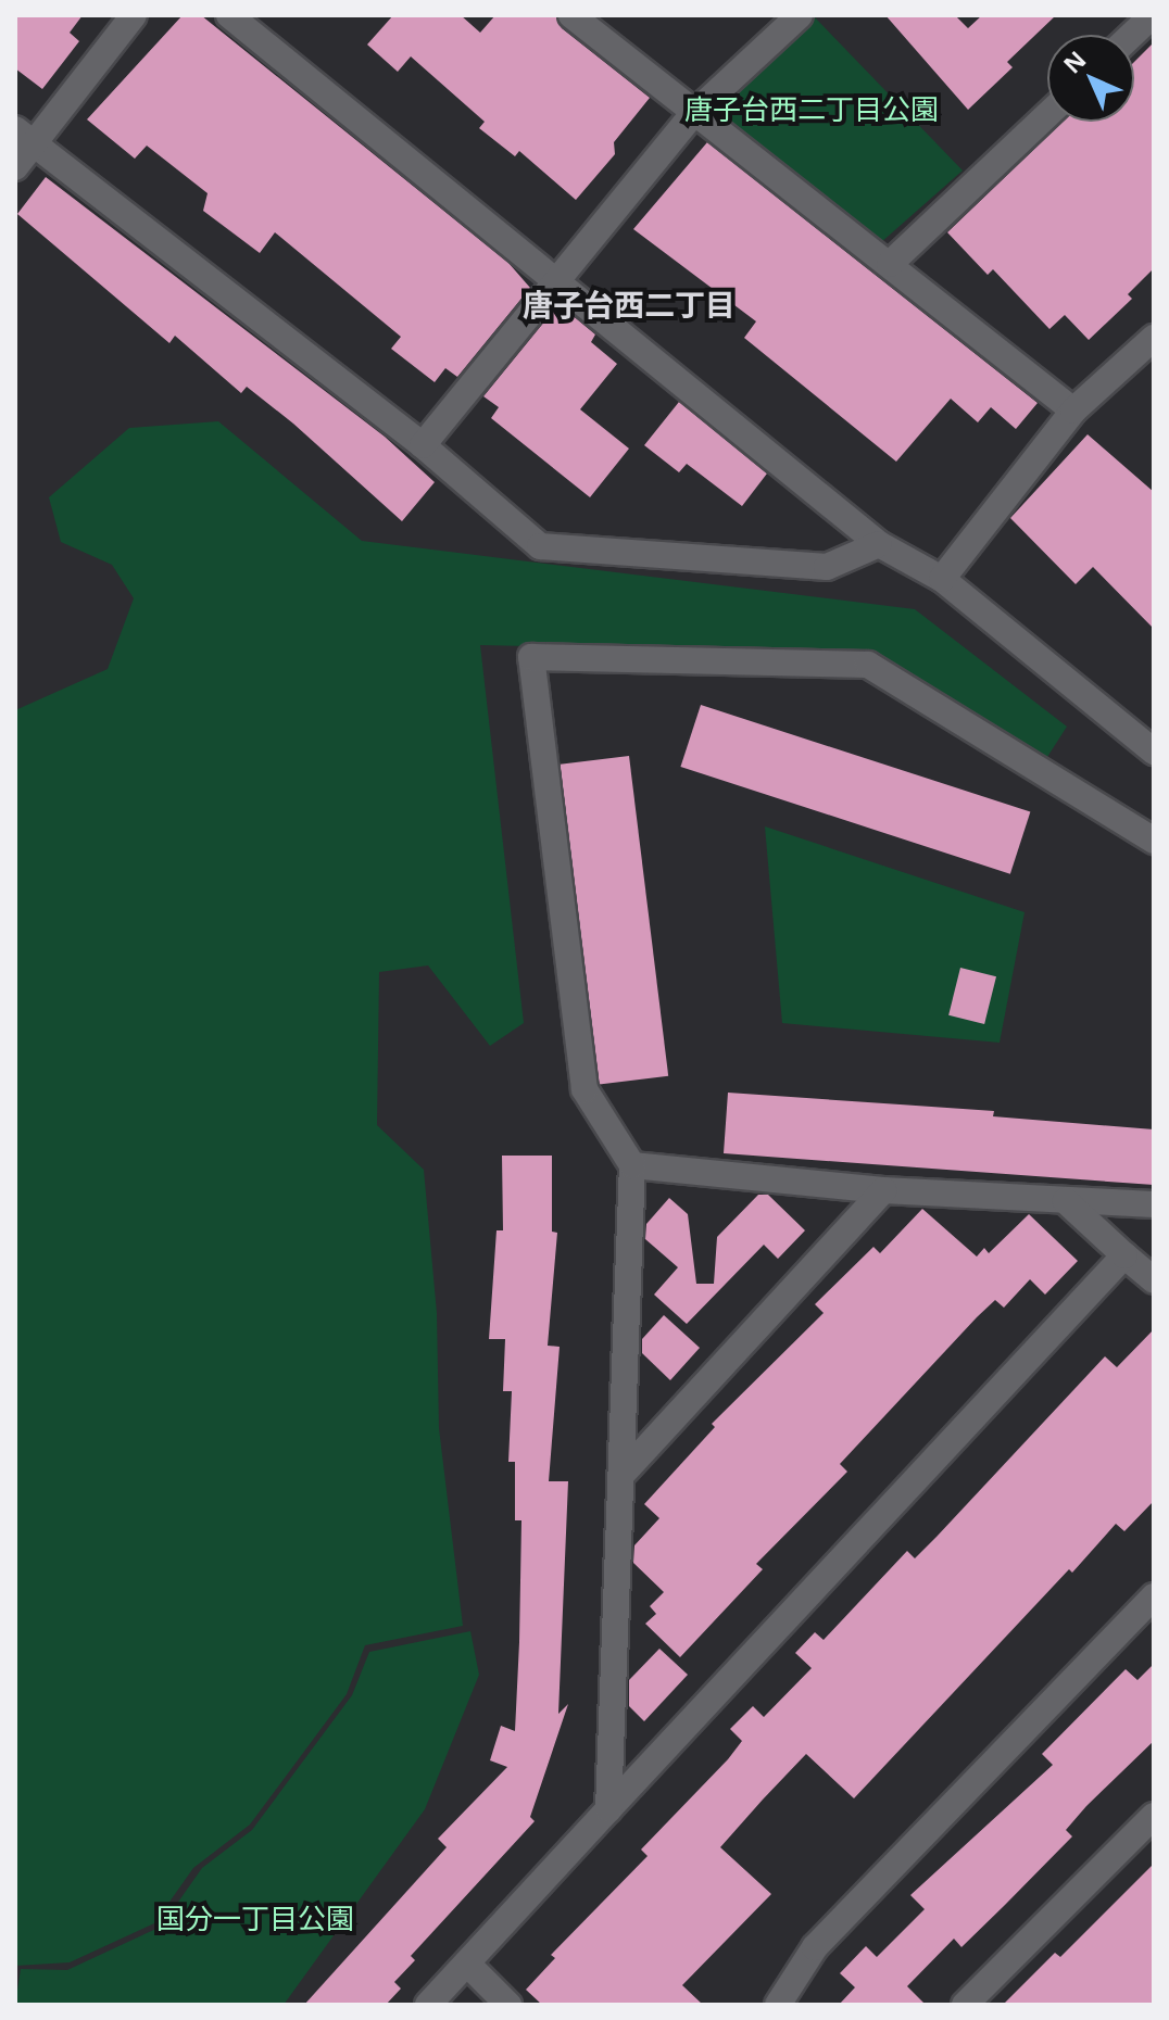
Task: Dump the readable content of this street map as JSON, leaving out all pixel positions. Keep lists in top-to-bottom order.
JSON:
{
  "districts": ["唐子台西二丁目"],
  "parks": ["唐子台西二丁目公園", "国分一丁目公園"],
  "north": "top left"
}
